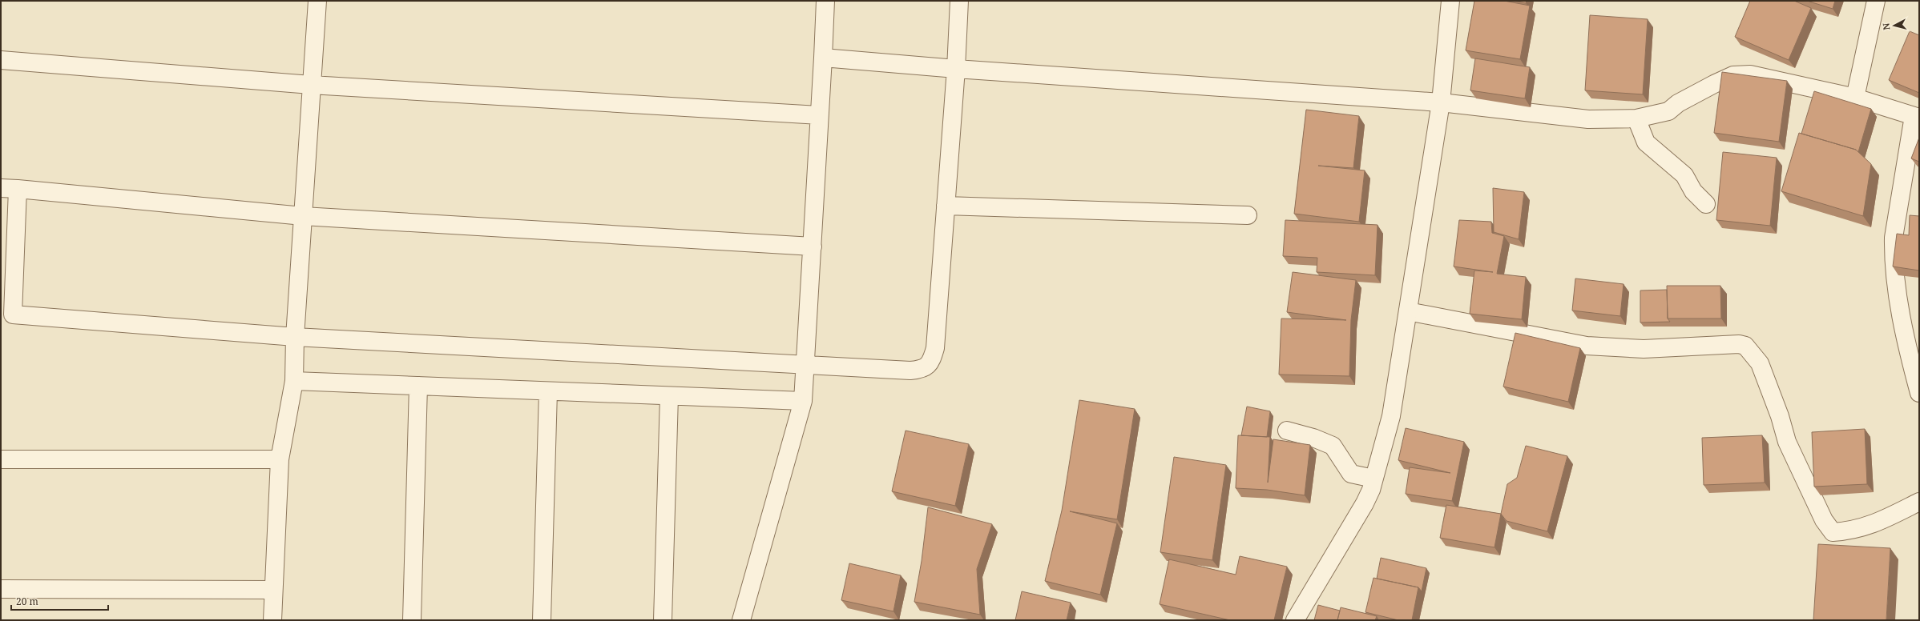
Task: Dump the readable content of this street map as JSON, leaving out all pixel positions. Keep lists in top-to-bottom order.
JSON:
{
  "scale_bar": "20 m",
  "north": "left"
}
